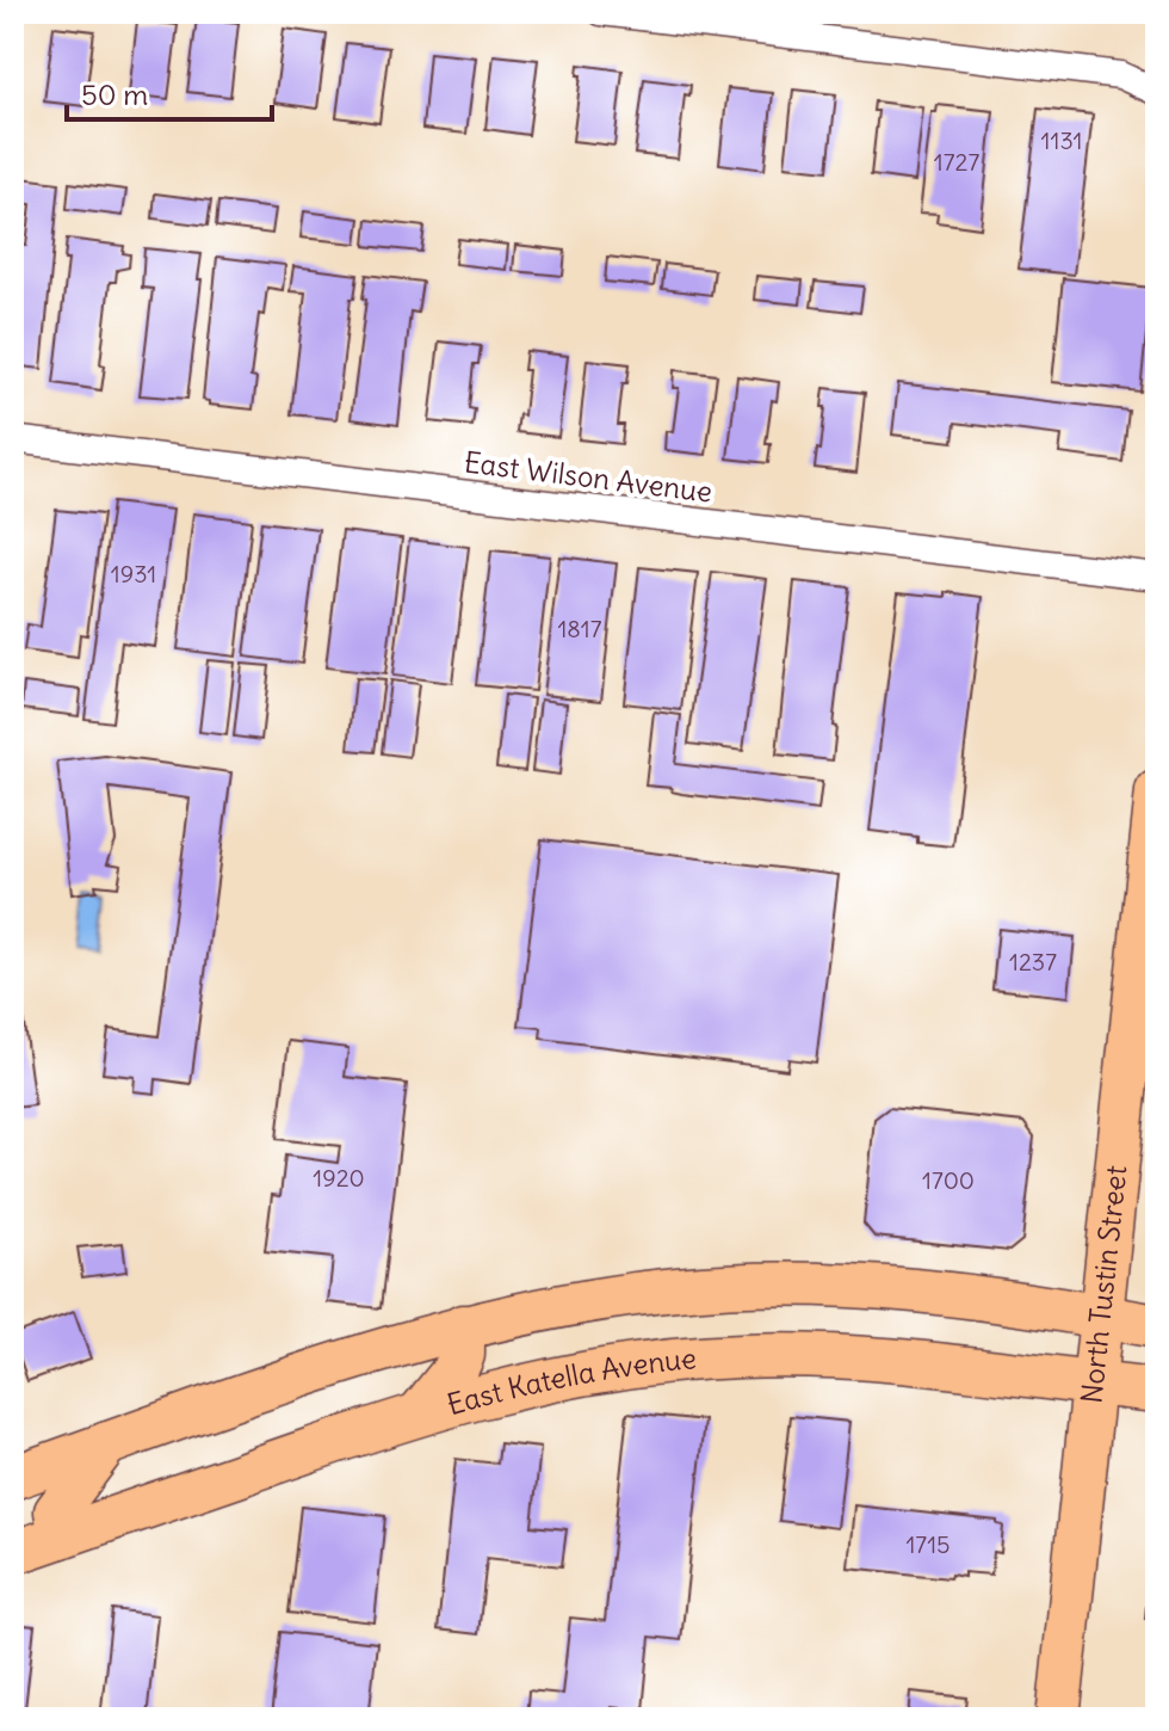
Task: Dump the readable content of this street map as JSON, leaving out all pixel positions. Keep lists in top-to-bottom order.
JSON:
{
  "streets": {
    "main road": ["North Tustin Street", "East Katella Avenue"],
    "street": ["East Wilson Avenue"]
  },
  "crossings": [
    ["North Tustin Street", "East Katella Avenue"]
  ],
  "house_numbers": [
    "1131",
    "1727",
    "1931",
    "1817",
    "1237",
    "1920",
    "1700",
    "1715"
  ],
  "scale_bar": "50 m"
}
